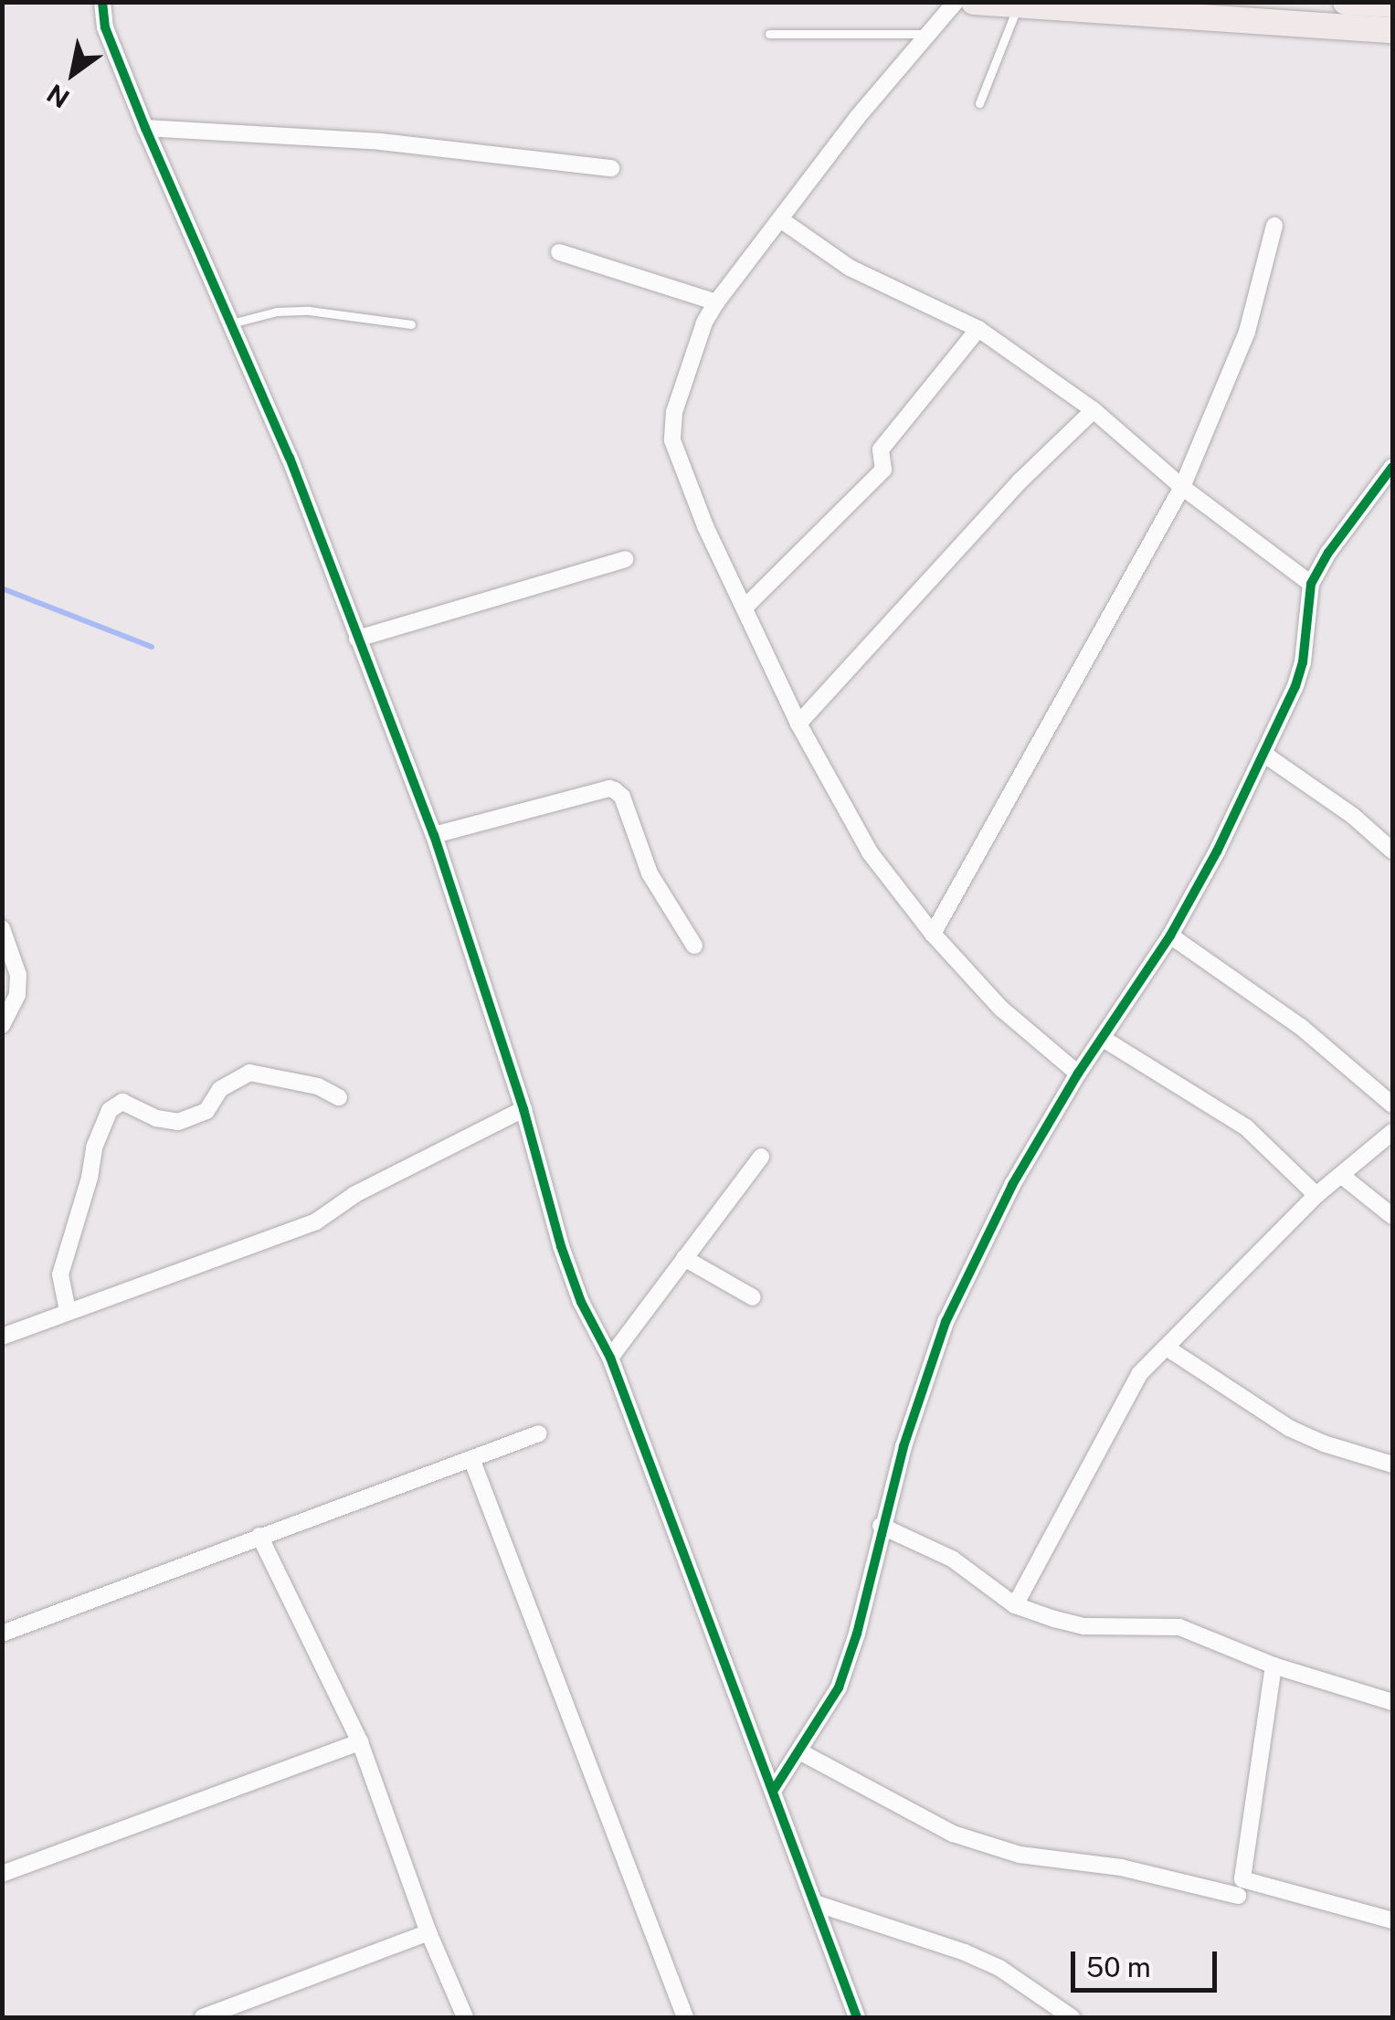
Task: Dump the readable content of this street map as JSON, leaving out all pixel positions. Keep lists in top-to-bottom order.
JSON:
{
  "scale_bar": "50 m",
  "north": "bottom left"
}
